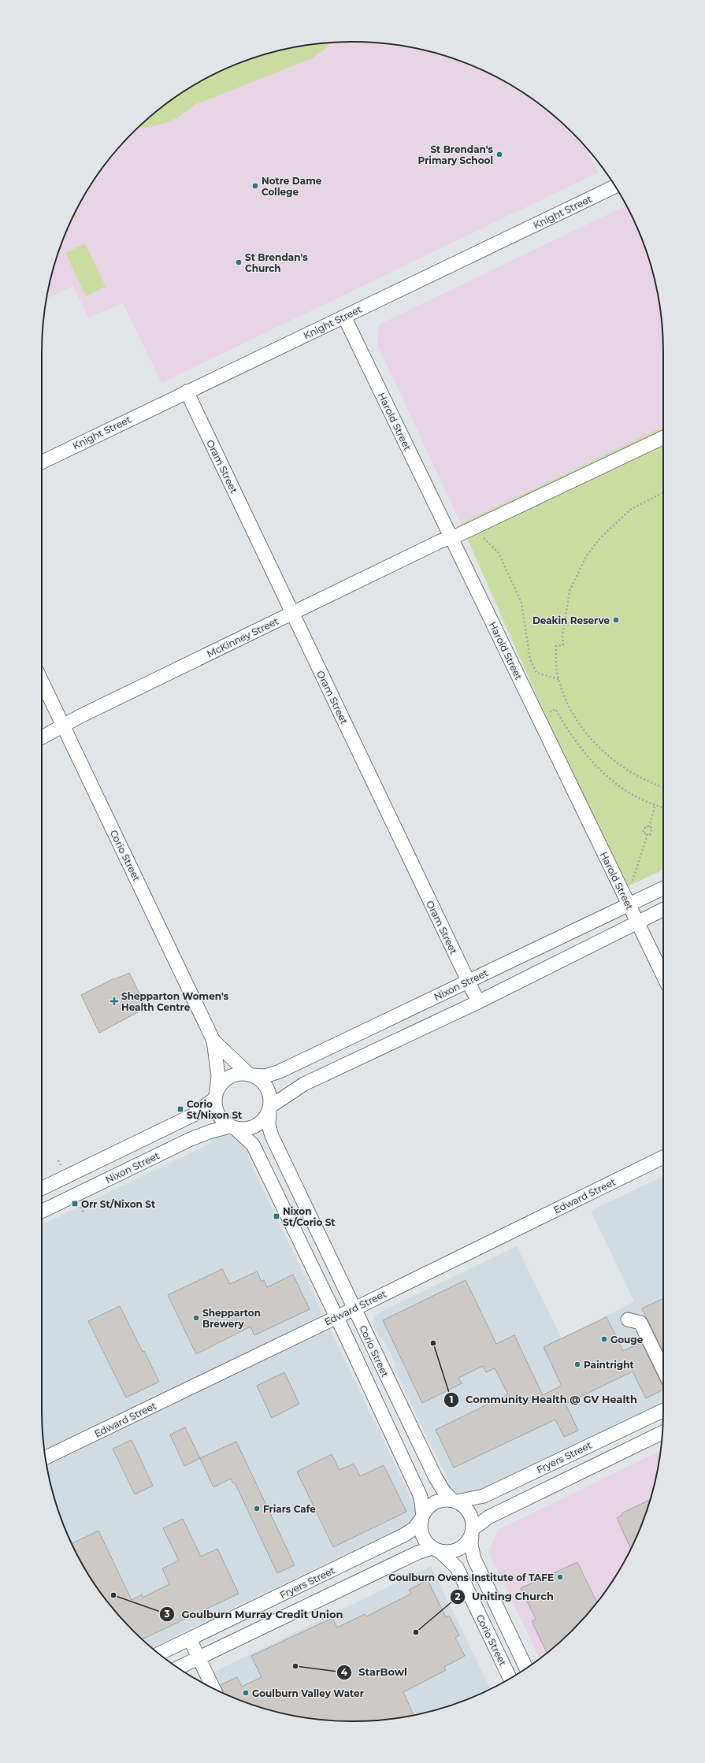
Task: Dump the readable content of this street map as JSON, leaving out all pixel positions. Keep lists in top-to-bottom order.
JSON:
{
  "streets": {
    "street": [
      "Knight Street",
      "Harold Street",
      "Oram Street",
      "McKinney Street",
      "Corio Street",
      "Nixon Street",
      "Edward Street",
      "Fryers Street"
    ]
  },
  "crossings": [
    ["Knight Street", "Harold Street"],
    ["Knight Street", "Oram Street"],
    ["Harold Street", "McKinney Street"],
    ["Harold Street", "Nixon Street"],
    ["Oram Street", "McKinney Street"],
    ["Oram Street", "Nixon Street"],
    ["McKinney Street", "Corio Street"],
    ["Corio Street", "Nixon Street"],
    ["Corio Street", "Edward Street"],
    ["Corio Street", "Fryers Street"]
  ],
  "places": {
    "other": [
      "St Brendan's Primary School",
      "Notre Dame College",
      "St Brendan's Church",
      "Deakin Reserve",
      "Shepparton Brewery",
      "Gouge",
      "Community Health @ GV Health",
      "Paintright",
      "Friars Cafe",
      "Goulburn Ovens Institute of TAFE",
      "Goulburn Murray Credit Union",
      "Uniting Church",
      "StarBowl",
      "Goulburn Valley Water"
    ],
    "health": ["Shepparton Women's Health Centre"],
    "transit": ["Corio St/Nixon St", "Orr St/Nixon St", "Nixon St/Corio St"]
  }
}
